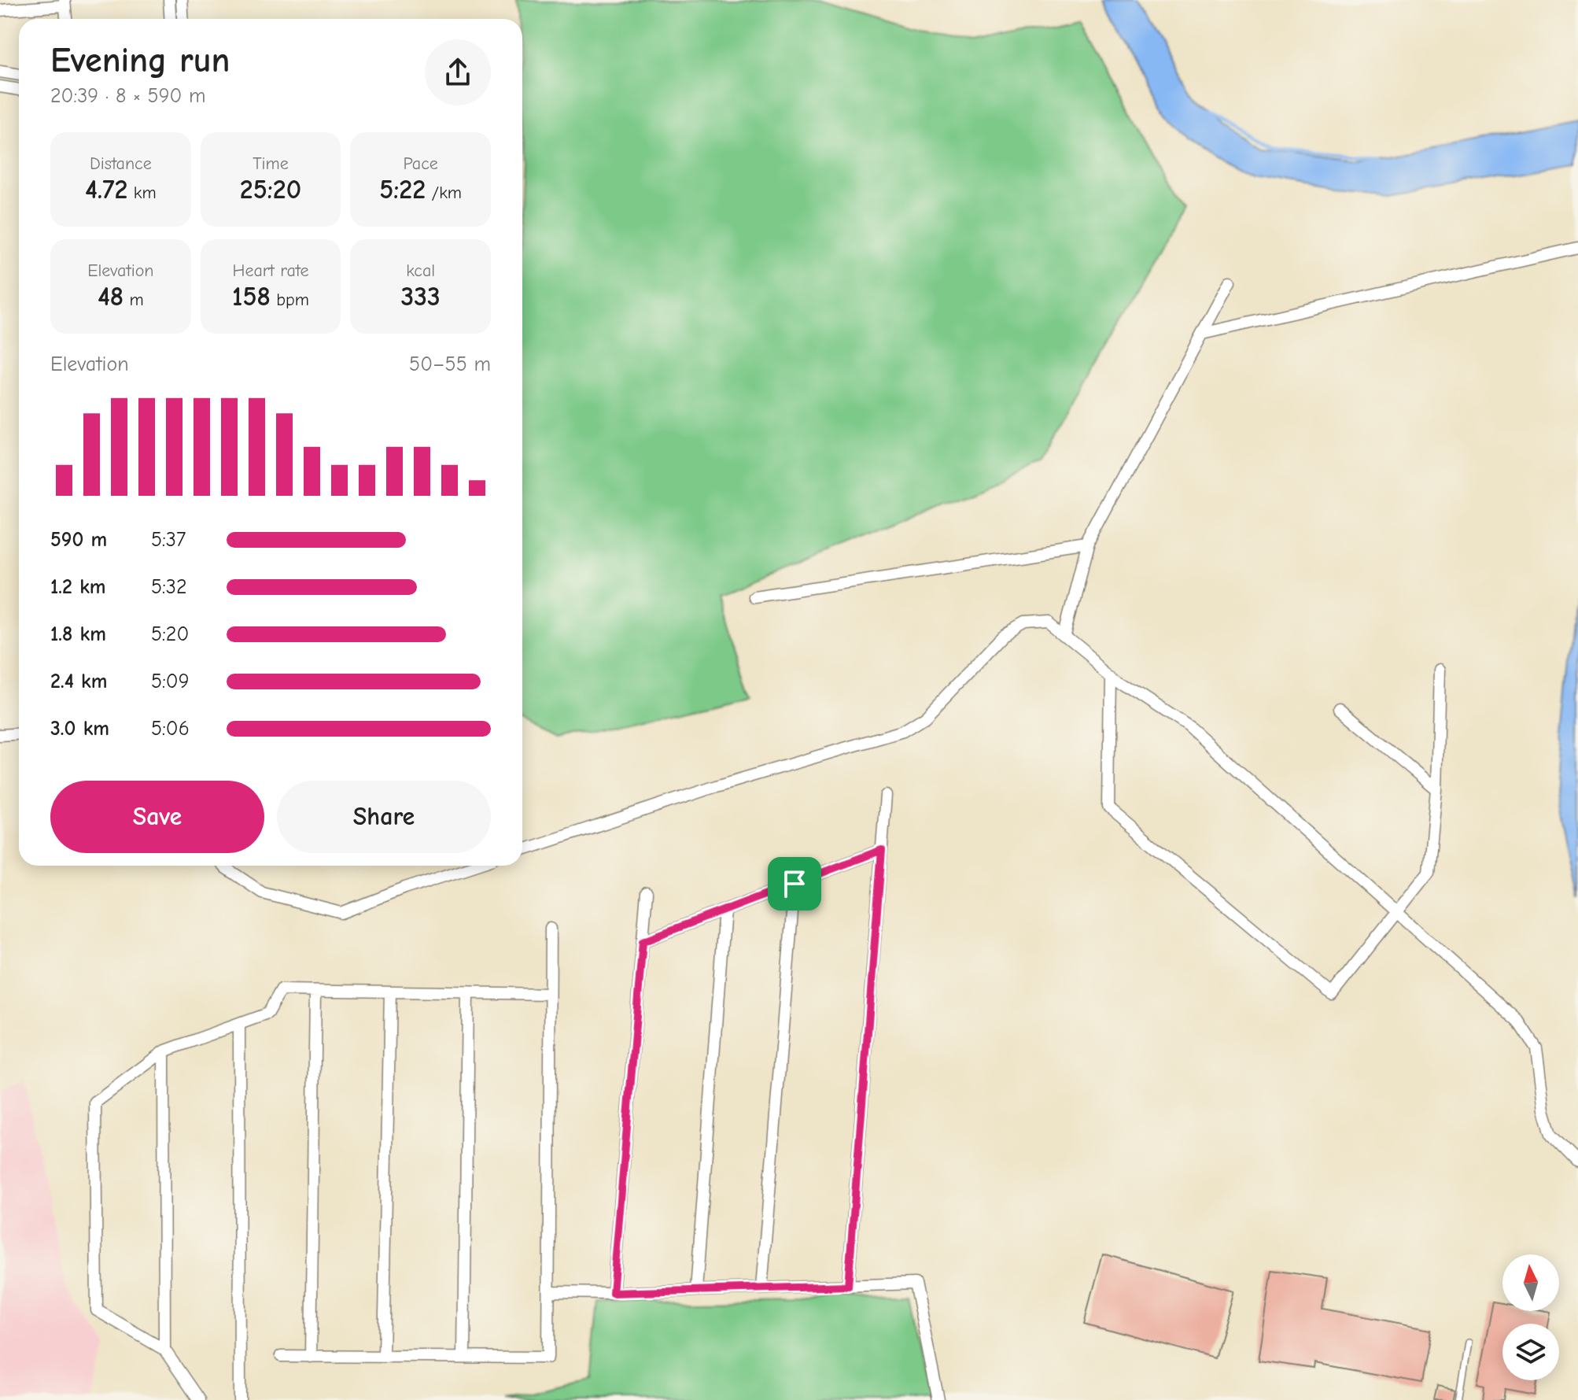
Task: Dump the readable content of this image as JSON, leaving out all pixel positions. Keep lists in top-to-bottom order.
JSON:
{
  "north": "top",
  "page": {
    "heading": ["Evening run", "20:39 · 8 × 590 m"],
    "stats": [
      ["Distance", "4.72 km"],
      ["Time", "25:20"],
      ["Pace", "5:22 /km"],
      ["Elevation", "48 m"],
      ["Heart rate", "158 bpm"],
      ["kcal", "333"]
    ],
    "chart": ["Elevation", "50–55 m"],
    "list": [
      {
        "name": "590 m",
        "note": "5:37"
      },
      {
        "name": "1.2 km",
        "note": "5:32"
      },
      {
        "name": "1.8 km",
        "note": "5:20"
      },
      {
        "name": "2.4 km",
        "note": "5:09"
      },
      {
        "name": "3.0 km",
        "note": "5:06"
      }
    ],
    "buttons": ["Save", "Share"]
  }
}
